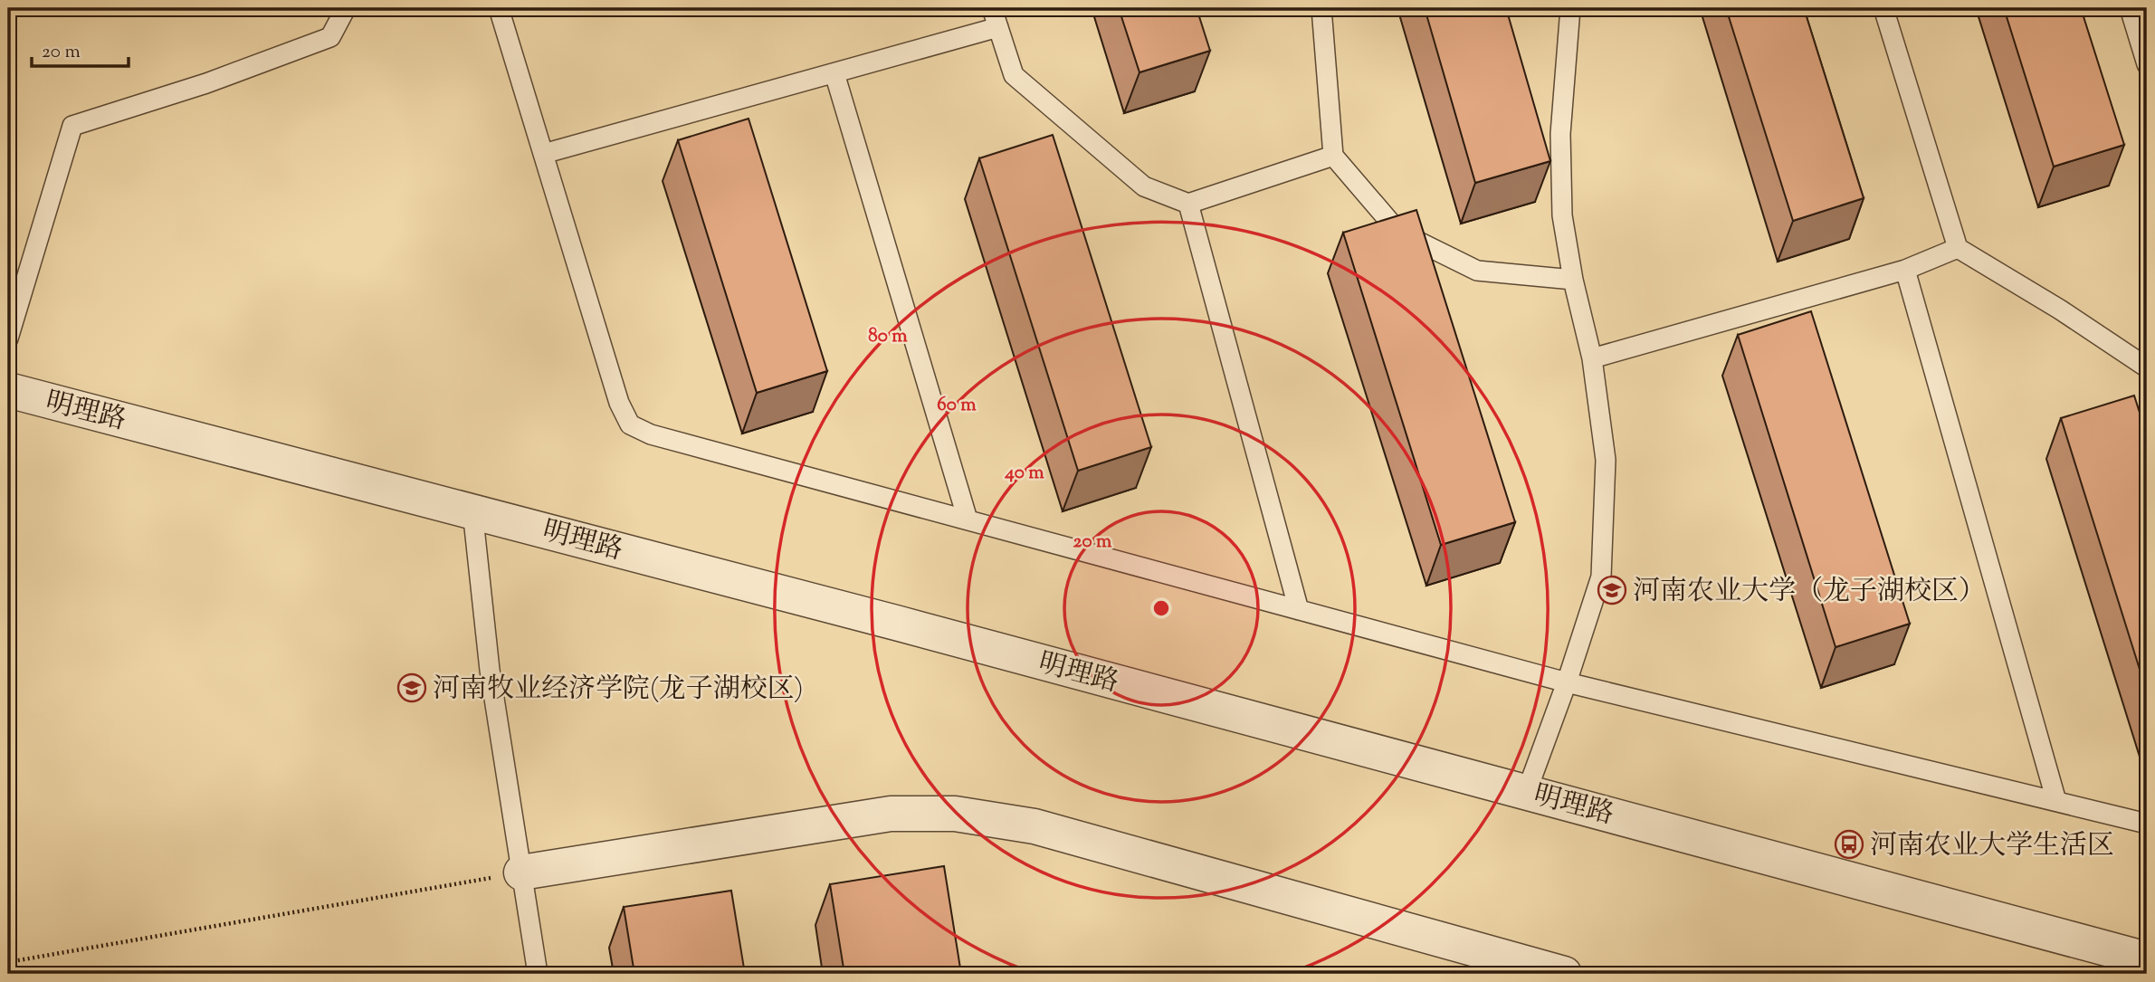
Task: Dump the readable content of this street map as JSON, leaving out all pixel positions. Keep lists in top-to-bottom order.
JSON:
{
  "streets": {
    "street": ["明理路"]
  },
  "places": {
    "school or university": ["河南农业大学（龙子湖校区）", "河南牧业经济学院(龙子湖校区)"],
    "bus stop": ["河南农业大学生活区"]
  },
  "scale_bar": "20 m",
  "rings": [
    "80 m",
    "60 m",
    "40 m",
    "20 m"
  ]
}
